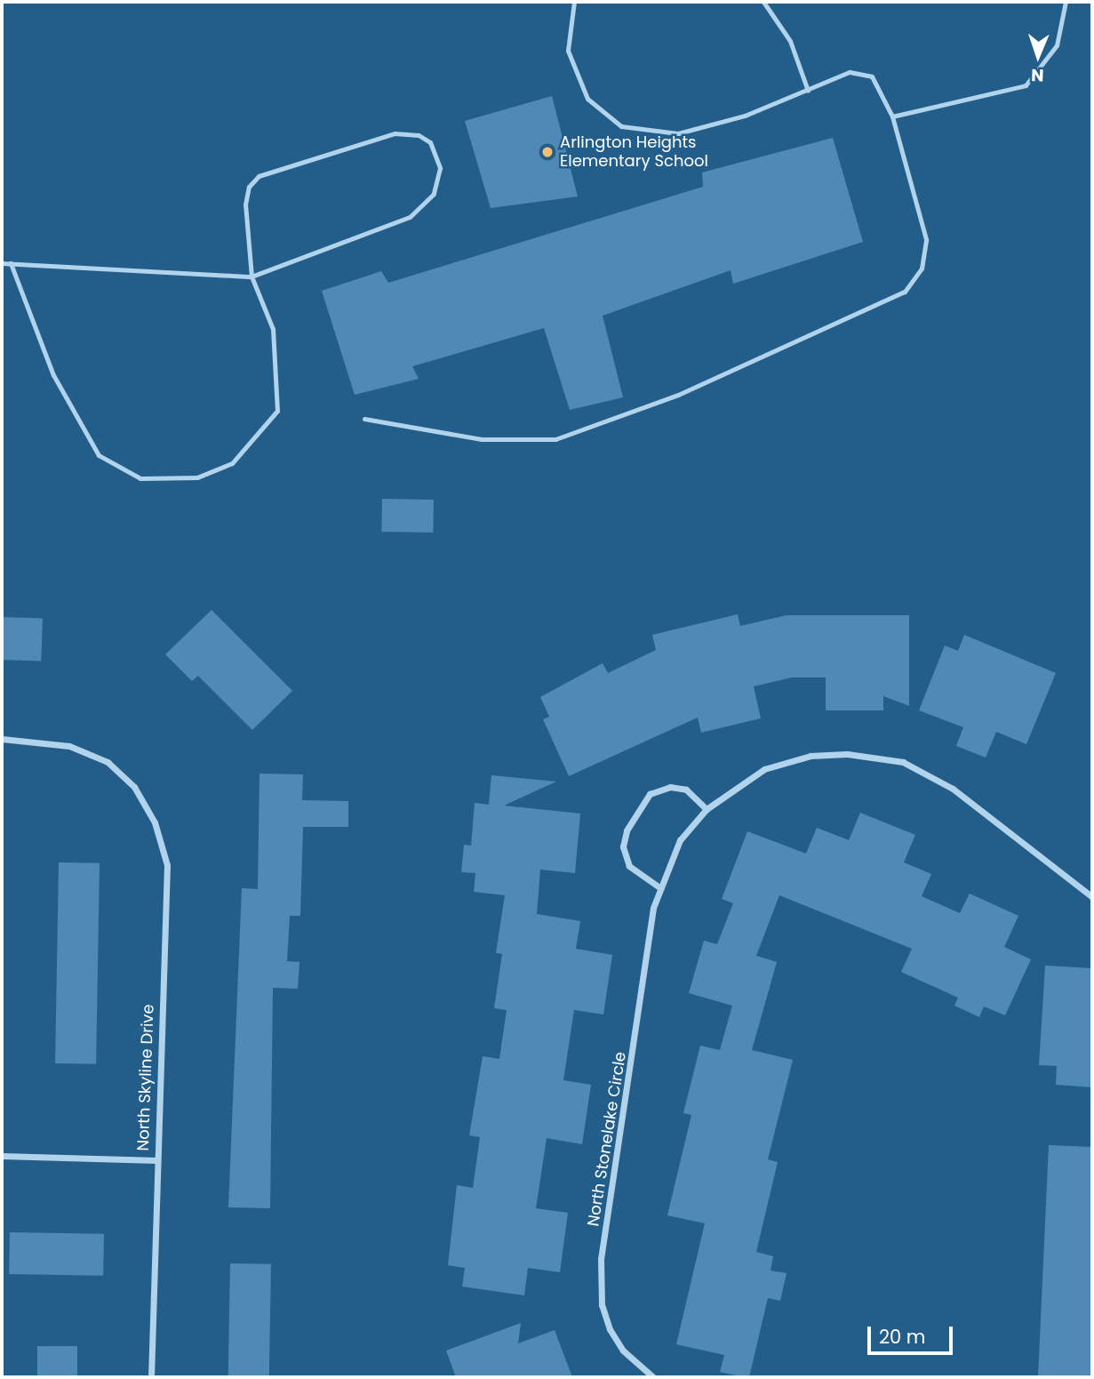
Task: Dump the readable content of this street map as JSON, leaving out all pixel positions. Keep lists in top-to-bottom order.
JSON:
{
  "streets": {
    "street": ["North Skyline Drive", "North Stonelake Circle"]
  },
  "places": ["Arlington Heights Elementary School"],
  "scale_bar": "20 m",
  "north": "bottom"
}
